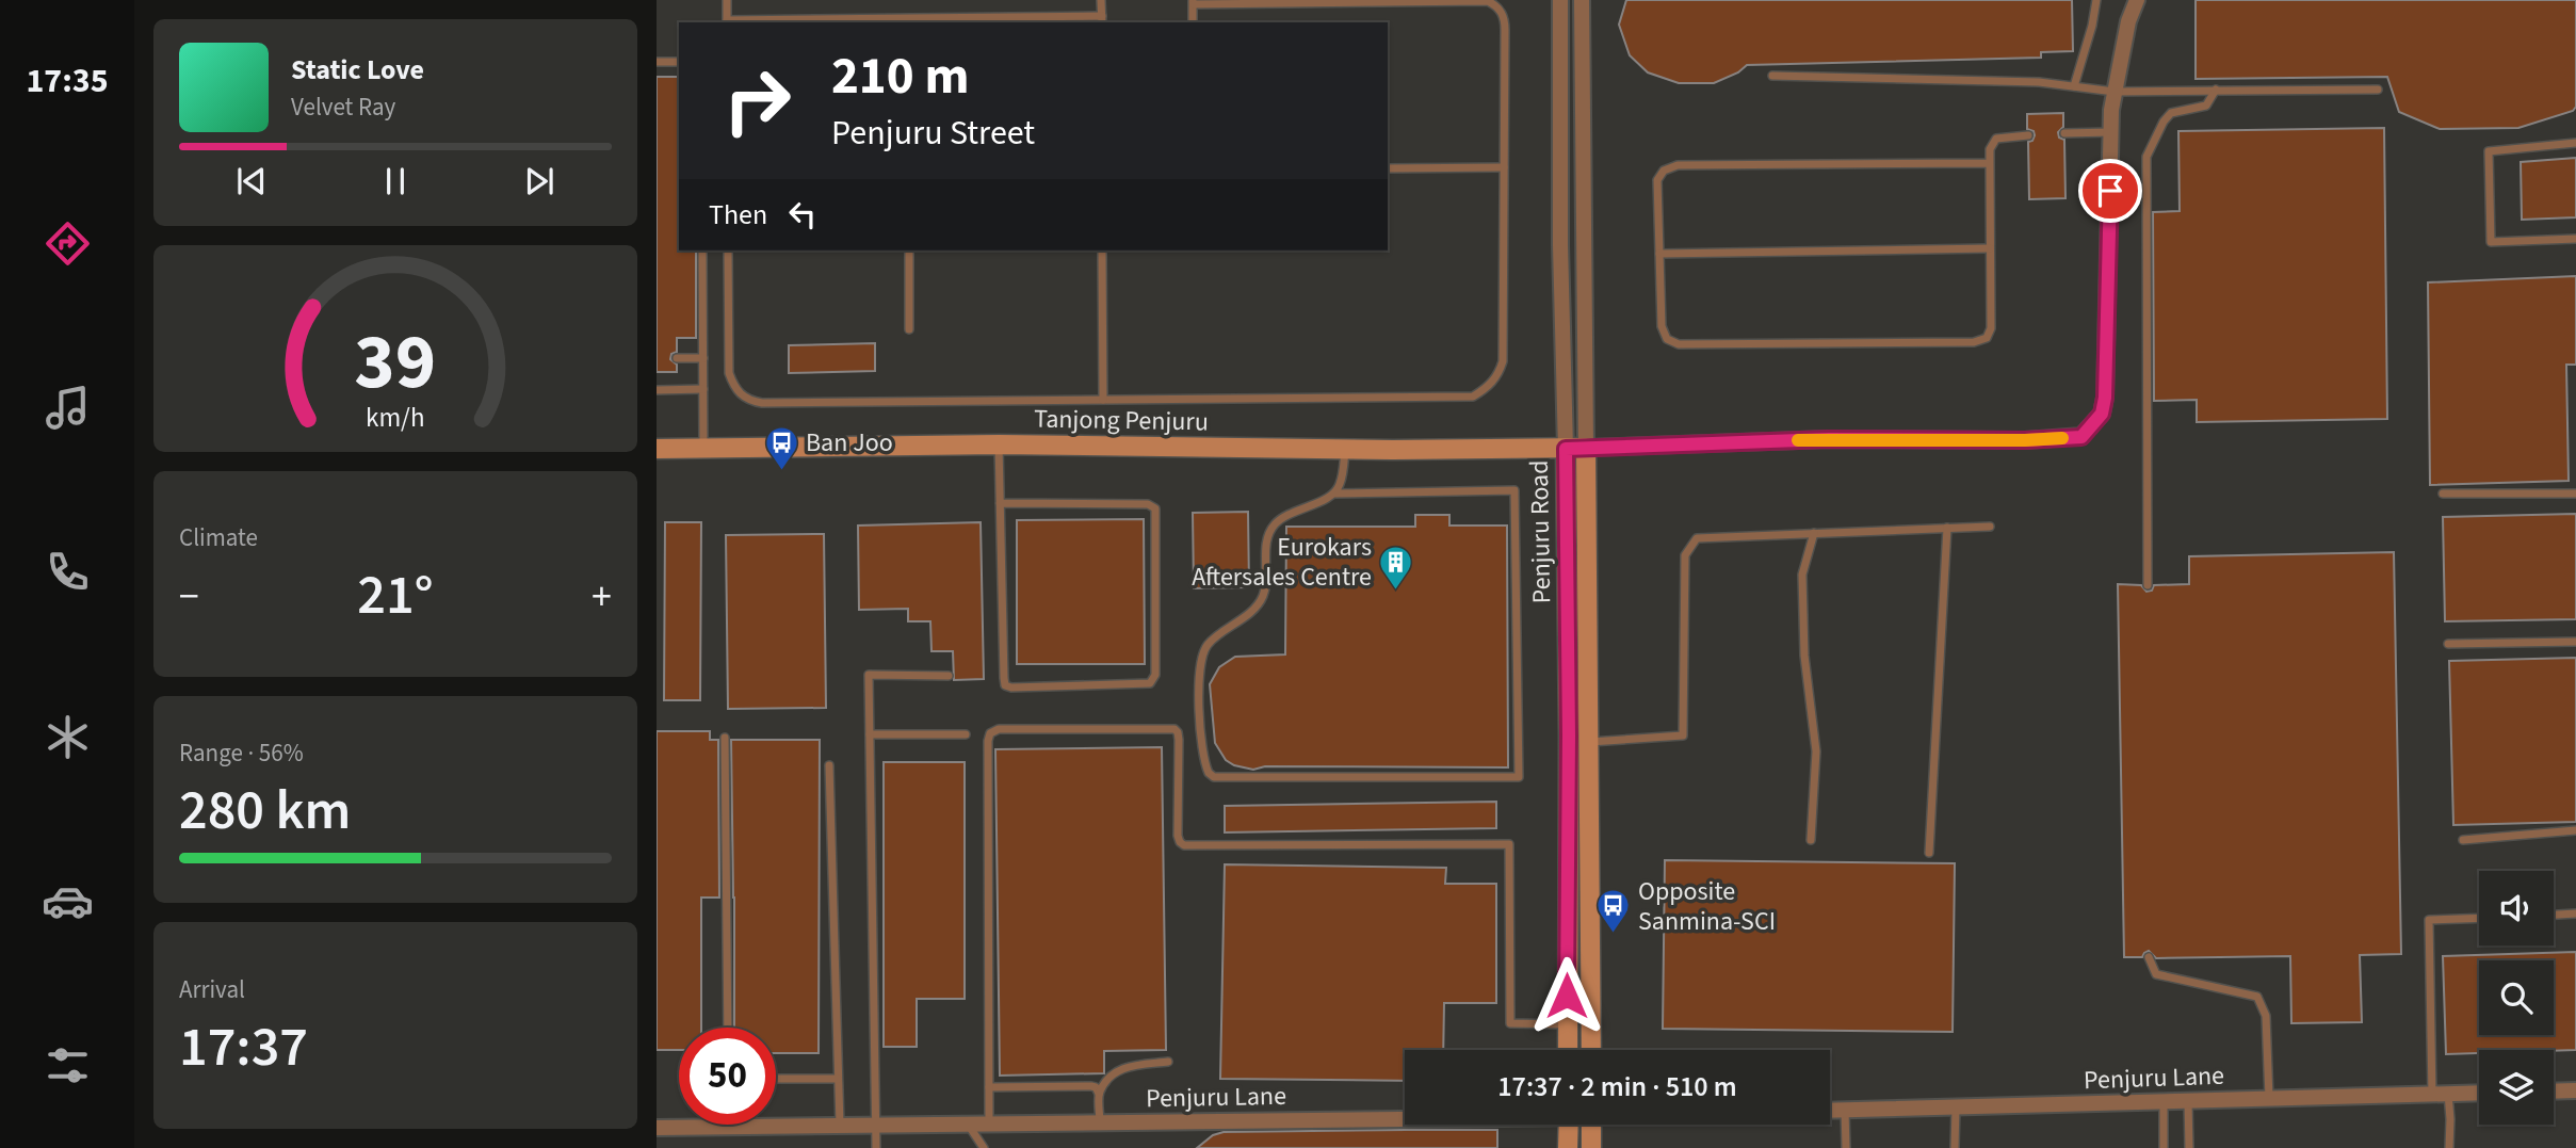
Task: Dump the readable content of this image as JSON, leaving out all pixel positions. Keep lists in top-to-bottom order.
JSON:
{
  "streets": {
    "main road": ["Tanjong Penjuru", "Penjuru Road"],
    "street": ["Penjuru Lane"]
  },
  "crossings": [
    ["Tanjong Penjuru", "Penjuru Road"]
  ],
  "places": {
    "bus stop": ["Ban Joo", "Opposite Sanmina-SCI"],
    "building": ["Eurokars Aftersales Centre"]
  },
  "page": {
    "tabs": "17:35",
    "turn": ["210 m", "Penjuru Street"],
    "song": ["Static Love", "Velvet Ray"],
    "then": "Then",
    "tile": [
      "Climate",
      ["Range · 56%", "280 km"],
      ["Arrival", "17:37"]
    ],
    "heat": ["−", "21°", "+"],
    "limit": "50",
    "trip": "17:37 · 2 min · 510 m",
    "gauge": ["39", "km/h"]
  }
}
